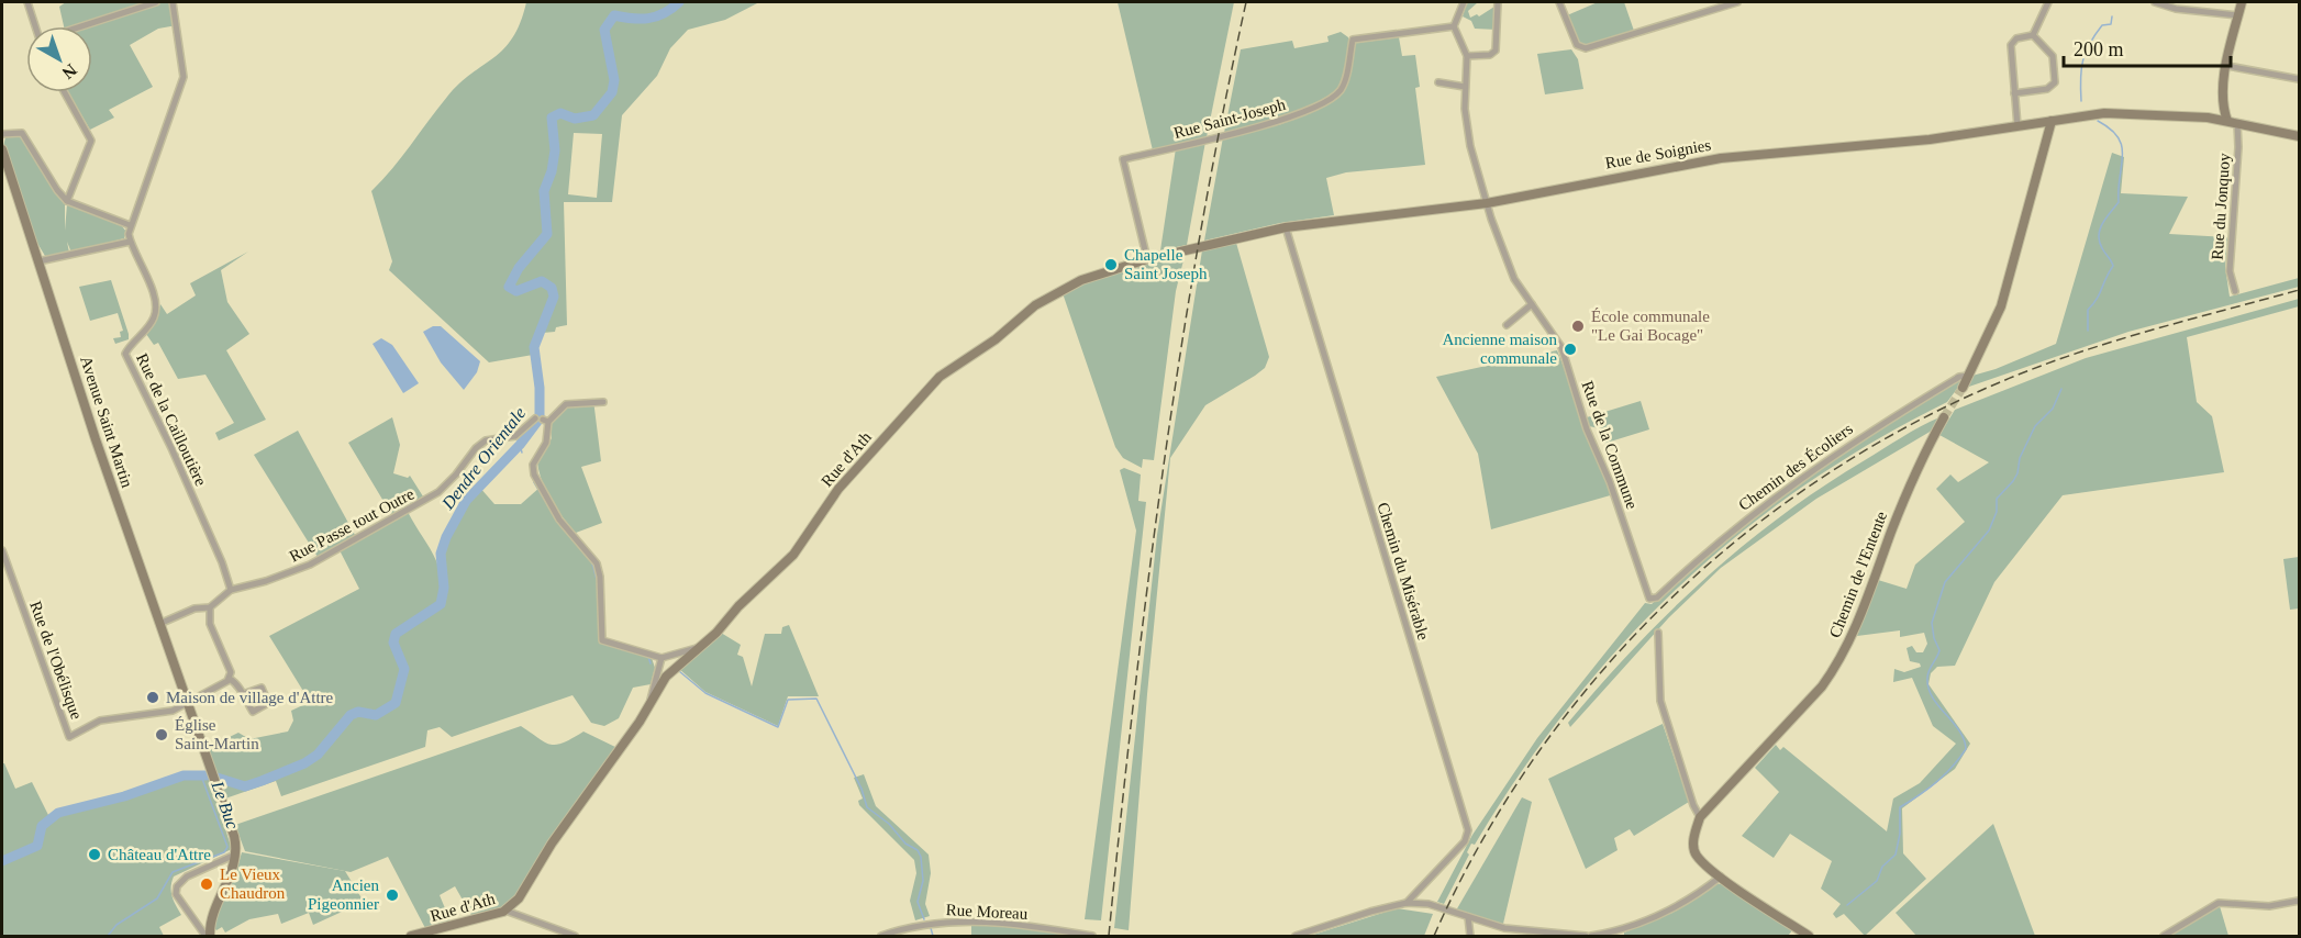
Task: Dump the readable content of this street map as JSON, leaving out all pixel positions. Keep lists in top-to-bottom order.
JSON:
{
  "streets": {
    "street": [
      "Rue Saint-Joseph",
      "Rue de Soignies",
      "Rue du Jonquoy",
      "Rue de la Cailloutière",
      "Avenue Saint Martin",
      "Rue de la Commune",
      "Rue d'Ath",
      "Chemin des Écoliers",
      "Rue Passe tout Outre",
      "Chemin du Misérable",
      "Chemin de l'Entente",
      "Rue de l'Obélisque",
      "Rue Moreau"
    ]
  },
  "crossings": [
    ["Rue Saint-Joseph", "Rue de Soignies"],
    ["Rue de Soignies", "Rue du Jonquoy"],
    ["Rue de Soignies", "Rue de la Commune"],
    ["Rue de Soignies", "Rue d'Ath"],
    ["Rue de Soignies", "Chemin du Misérable"],
    ["Rue de la Cailloutière", "Rue Passe tout Outre"],
    ["Avenue Saint Martin", "Rue Passe tout Outre"],
    ["Avenue Saint Martin", "Rue de l'Obélisque"],
    ["Rue de la Commune", "Chemin des Écoliers"]
  ],
  "water": ["Dendre Orientale", "Le Buc"],
  "places": [
    "Chapelle Saint Joseph",
    "École communale \"Le Gai Bocage\"",
    "Ancienne maison communale",
    "Maison de village d'Attre",
    "Église Saint-Martin",
    "Château d'Attre",
    "Le Vieux Chaudron",
    "Ancien Pigeonnier"
  ],
  "scale_bar": "200 m",
  "north": "bottom right"
}
